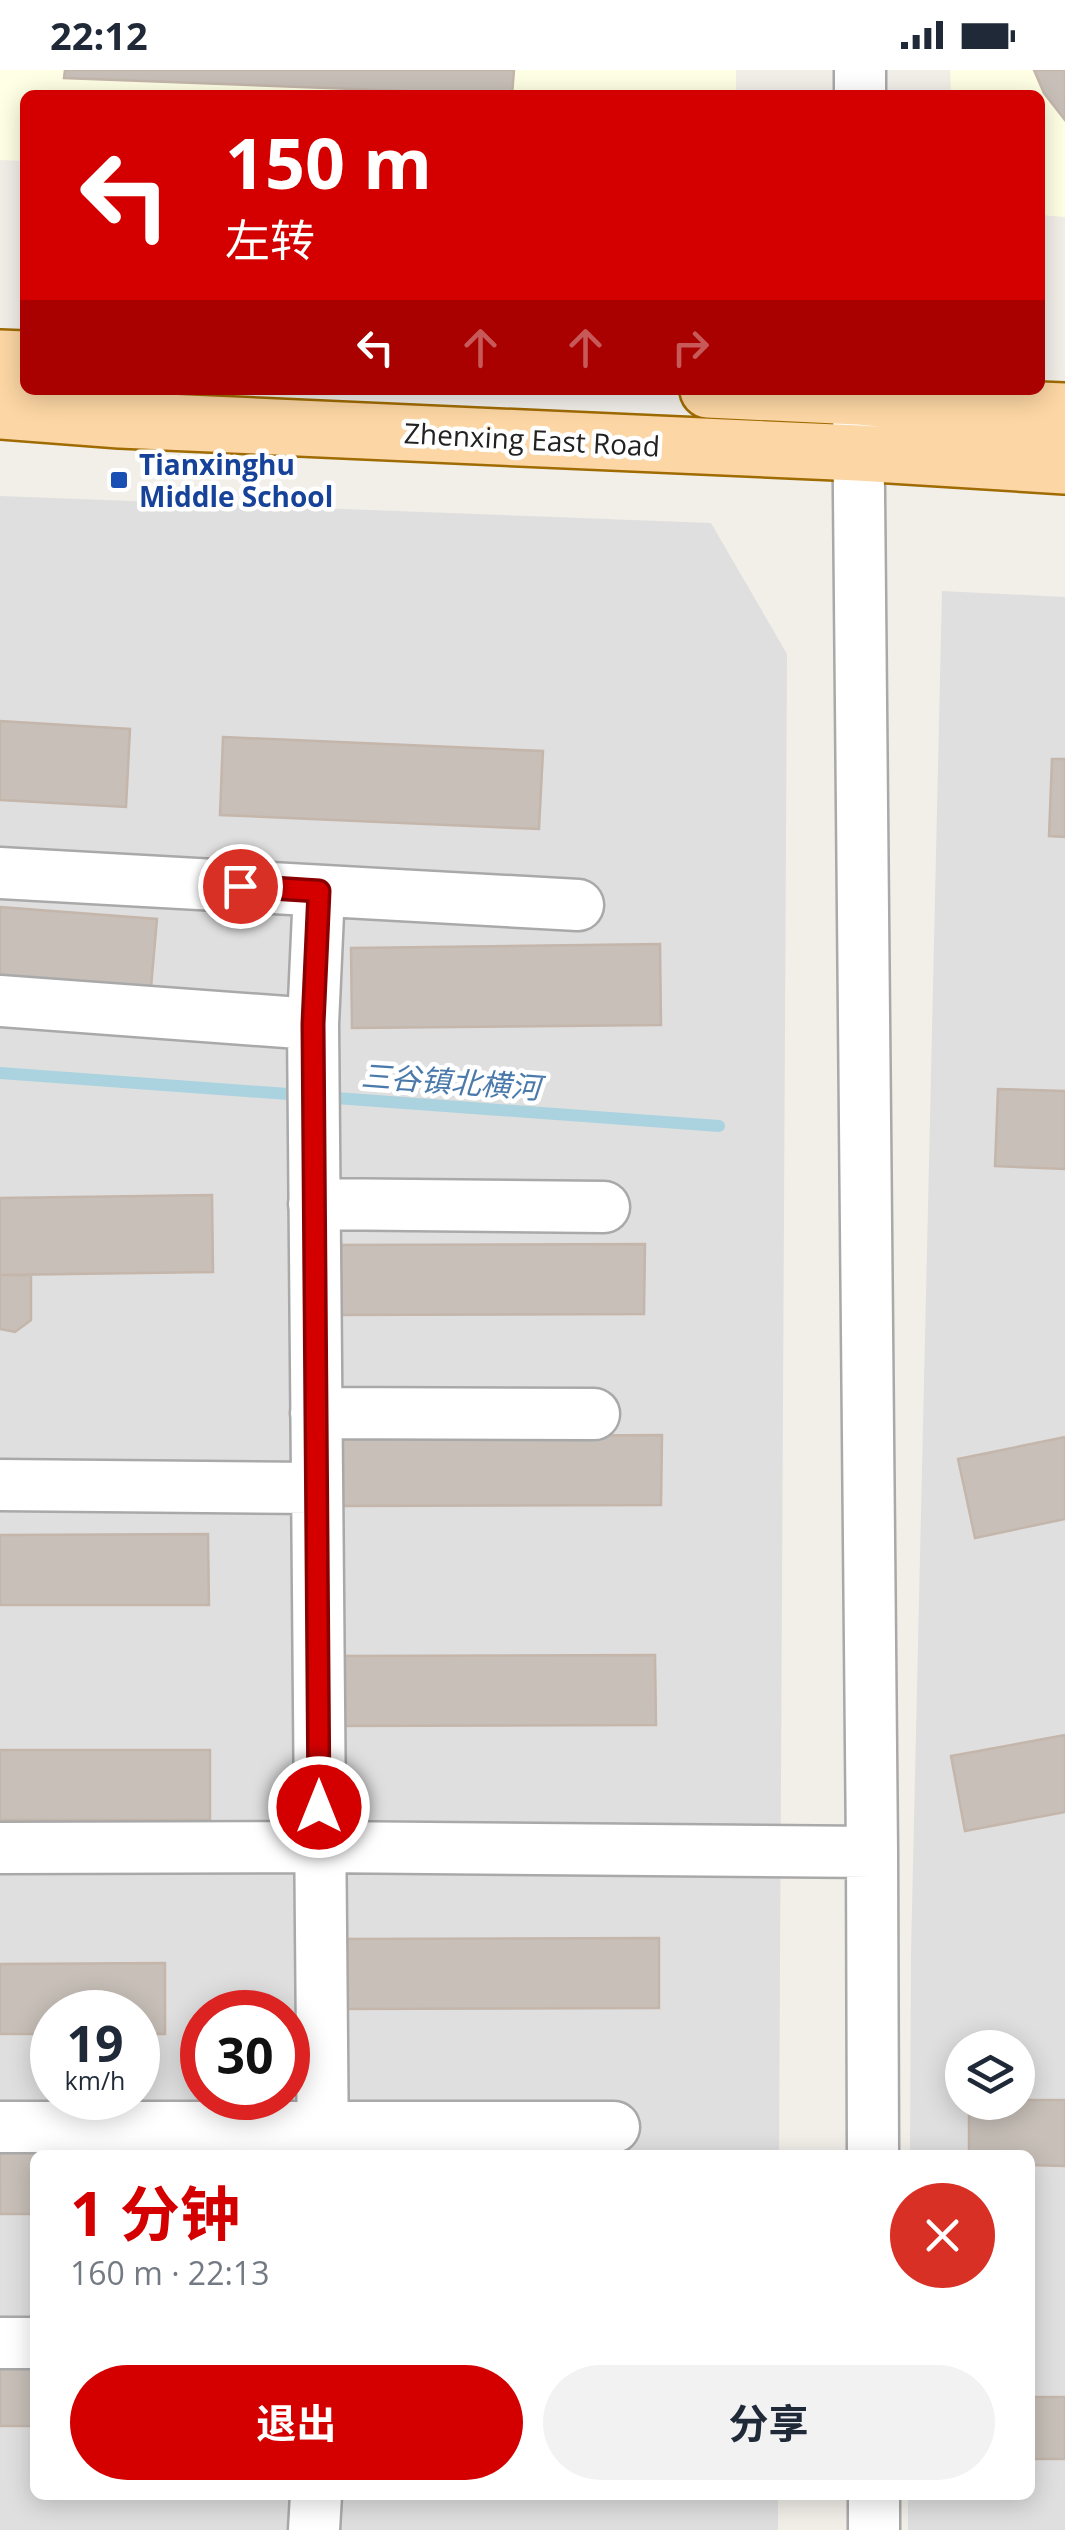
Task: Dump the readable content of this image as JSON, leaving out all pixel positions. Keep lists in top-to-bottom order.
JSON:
{
  "streets": {
    "main road": ["Zhenxing East Road"]
  },
  "water": ["三谷镇北横河"],
  "places": {
    "transit": ["Tianxinghu Middle School"]
  },
  "page": {
    "status": "22:12",
    "turn": ["150 m", "左转"],
    "speed": "19 km/h",
    "limit": "30",
    "heading": ["1 分钟", "160 m · 22:13"],
    "buttons": ["退出", "分享"]
  }
}
